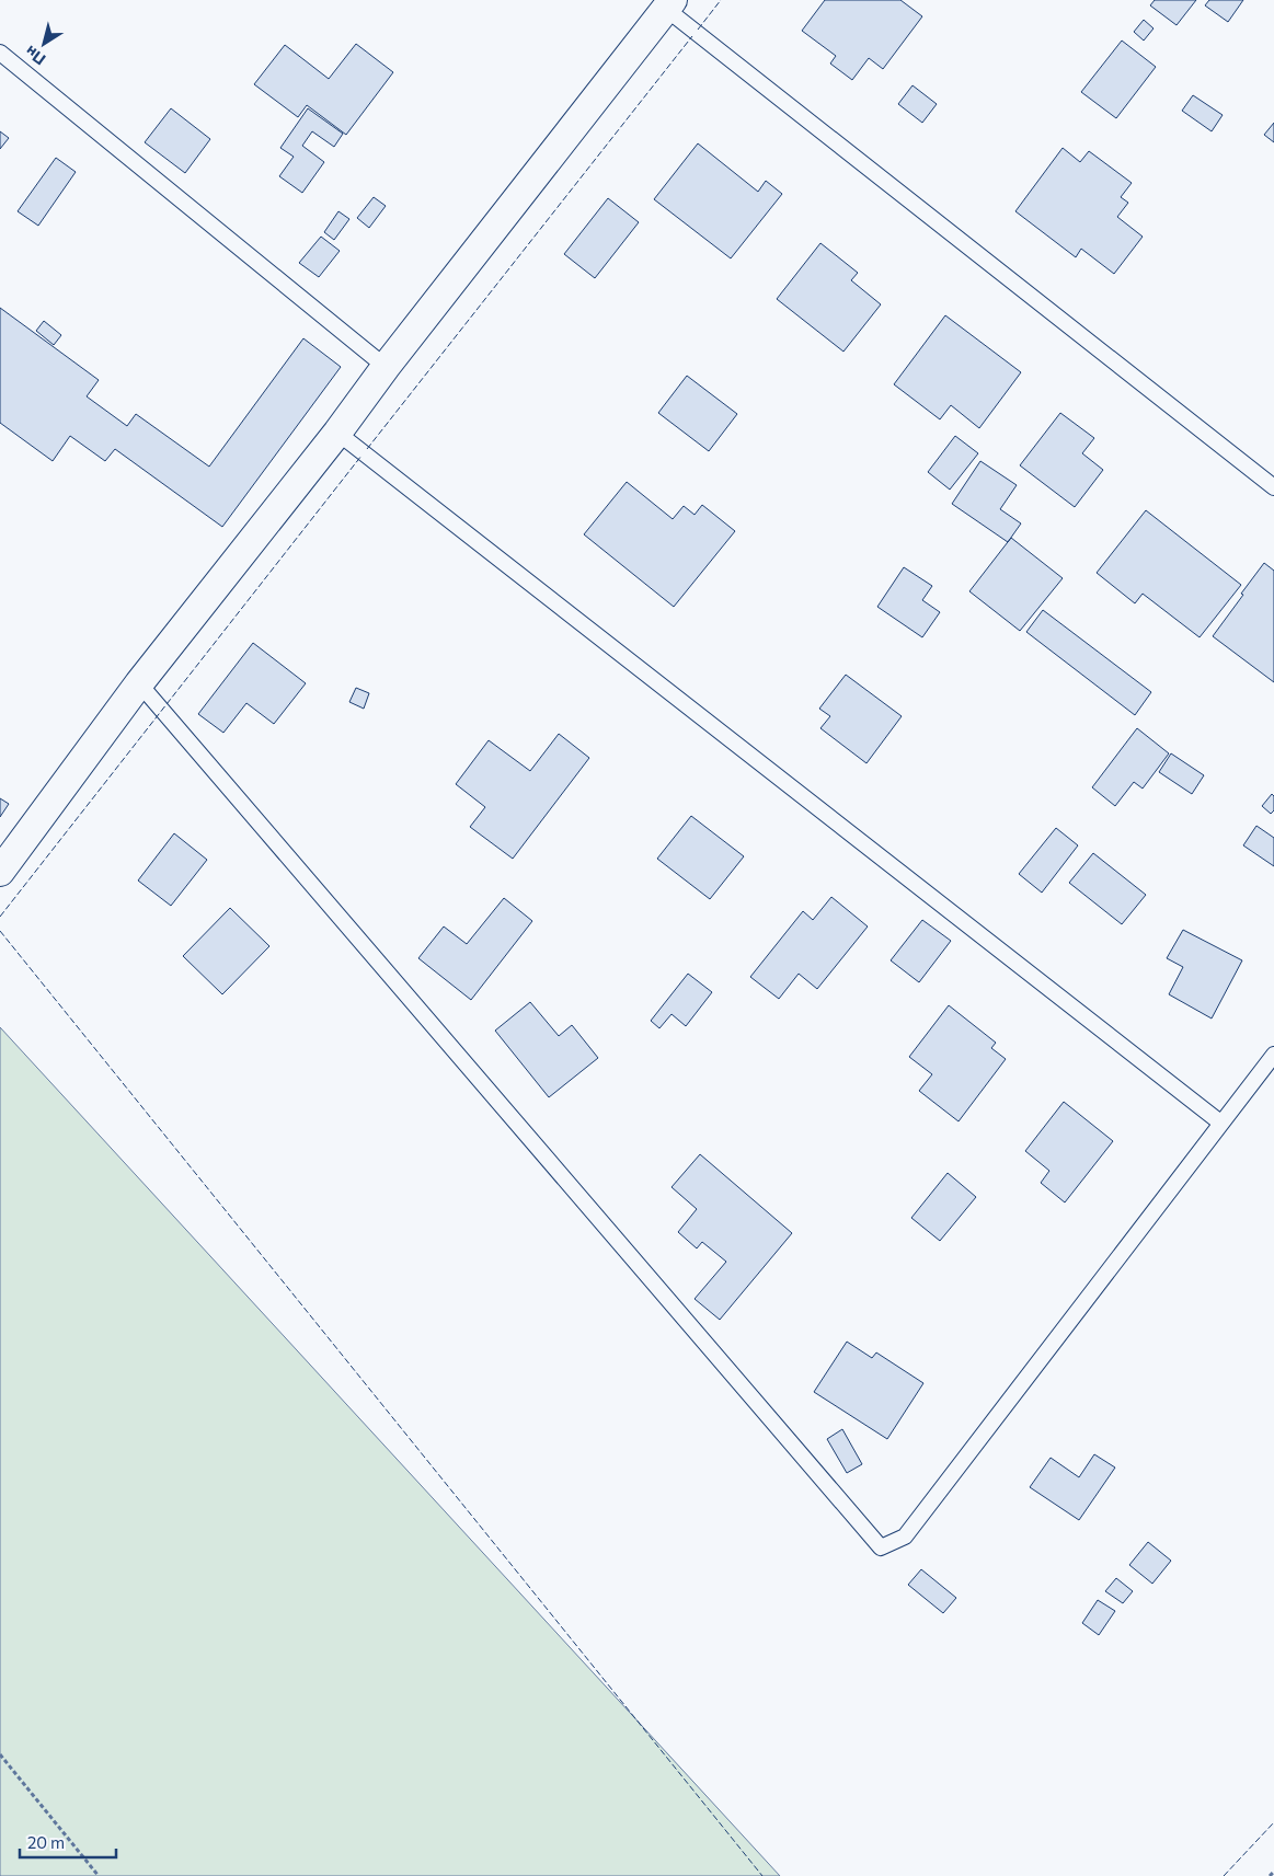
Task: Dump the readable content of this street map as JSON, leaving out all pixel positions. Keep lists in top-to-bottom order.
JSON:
{
  "scale_bar": "20 m",
  "north": "bottom left"
}
